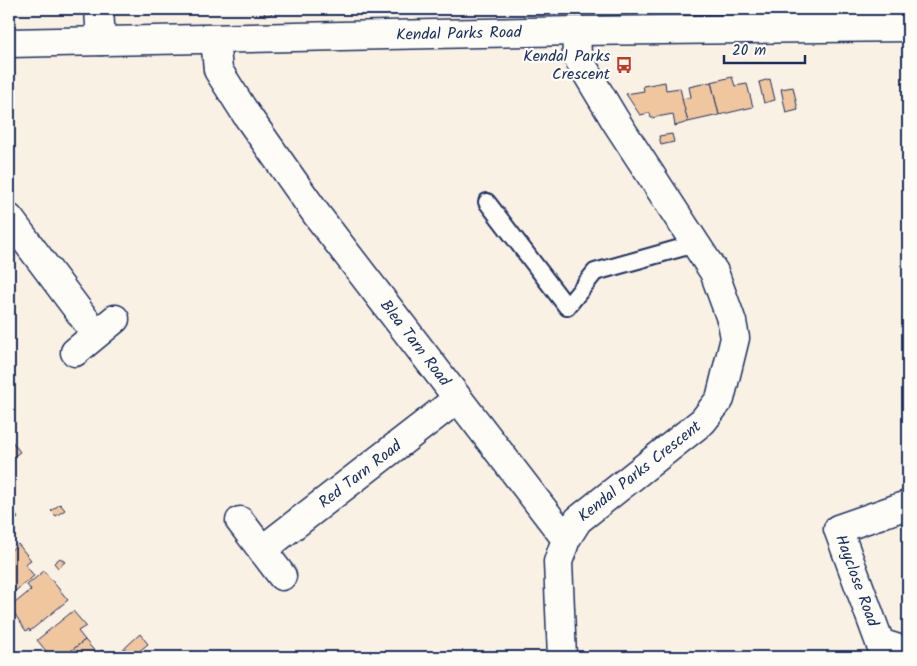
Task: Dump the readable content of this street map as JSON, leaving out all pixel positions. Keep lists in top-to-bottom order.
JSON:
{
  "streets": {
    "street": [
      "Kendal Parks Road",
      "Blea Tarn Road",
      "Kendal Parks Crescent",
      "Red Tarn Road",
      "Hayclose Road"
    ]
  },
  "crossings": [
    ["Kendal Parks Road", "Blea Tarn Road"],
    ["Kendal Parks Road", "Kendal Parks Crescent"],
    ["Blea Tarn Road", "Kendal Parks Crescent"],
    ["Blea Tarn Road", "Red Tarn Road"]
  ],
  "places": {
    "bus stop": ["Kendal Parks Crescent"]
  },
  "scale_bar": "20 m"
}
